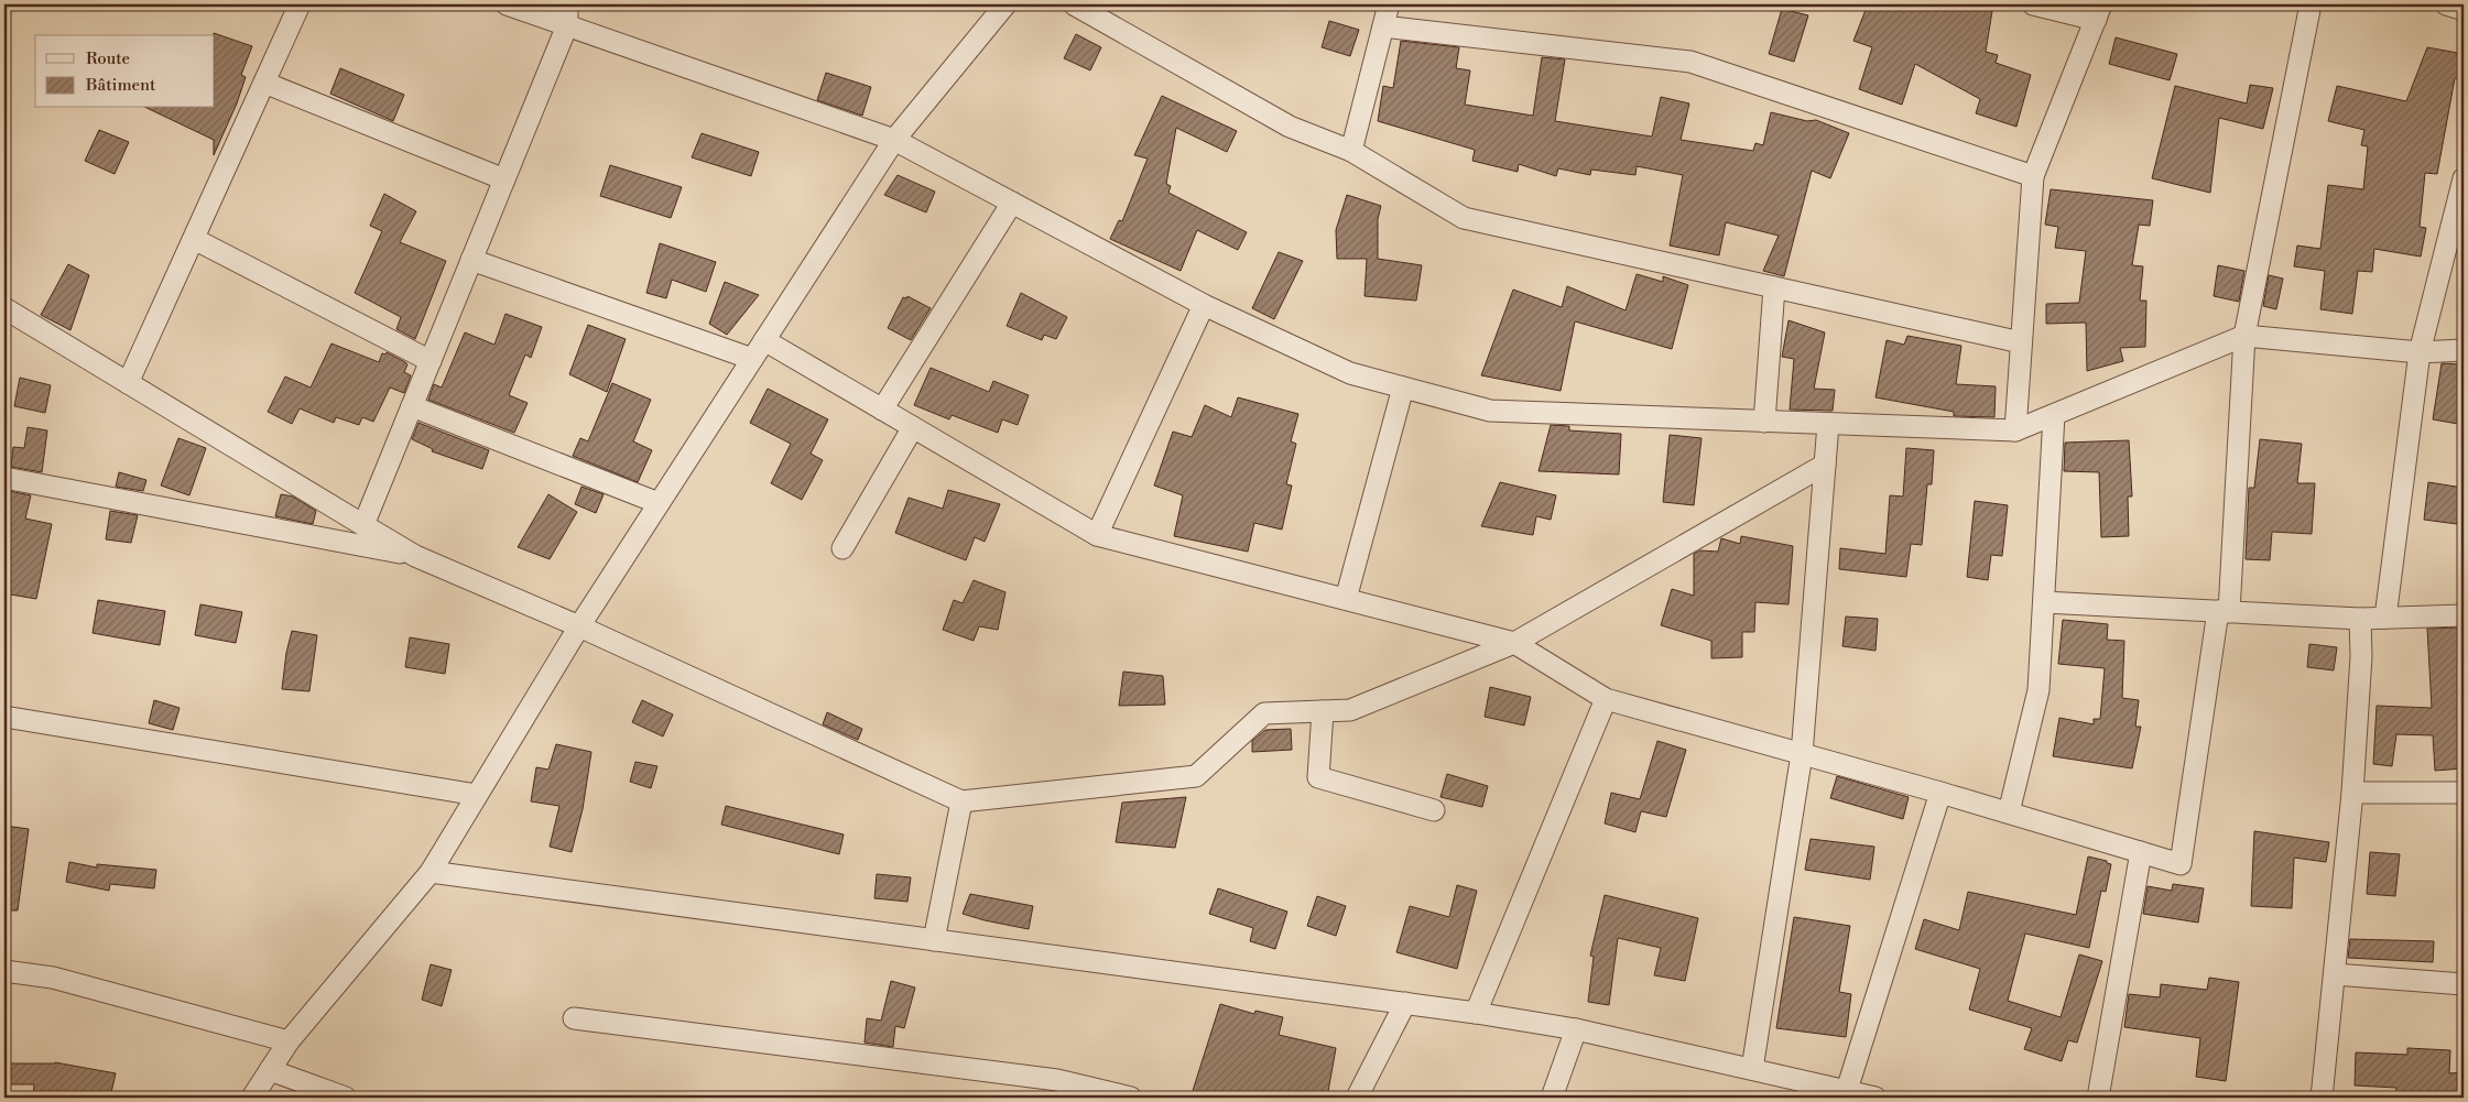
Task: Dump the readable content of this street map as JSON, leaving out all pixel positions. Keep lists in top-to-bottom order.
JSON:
{
  "legend": ["Route", "Bâtiment"]
}
